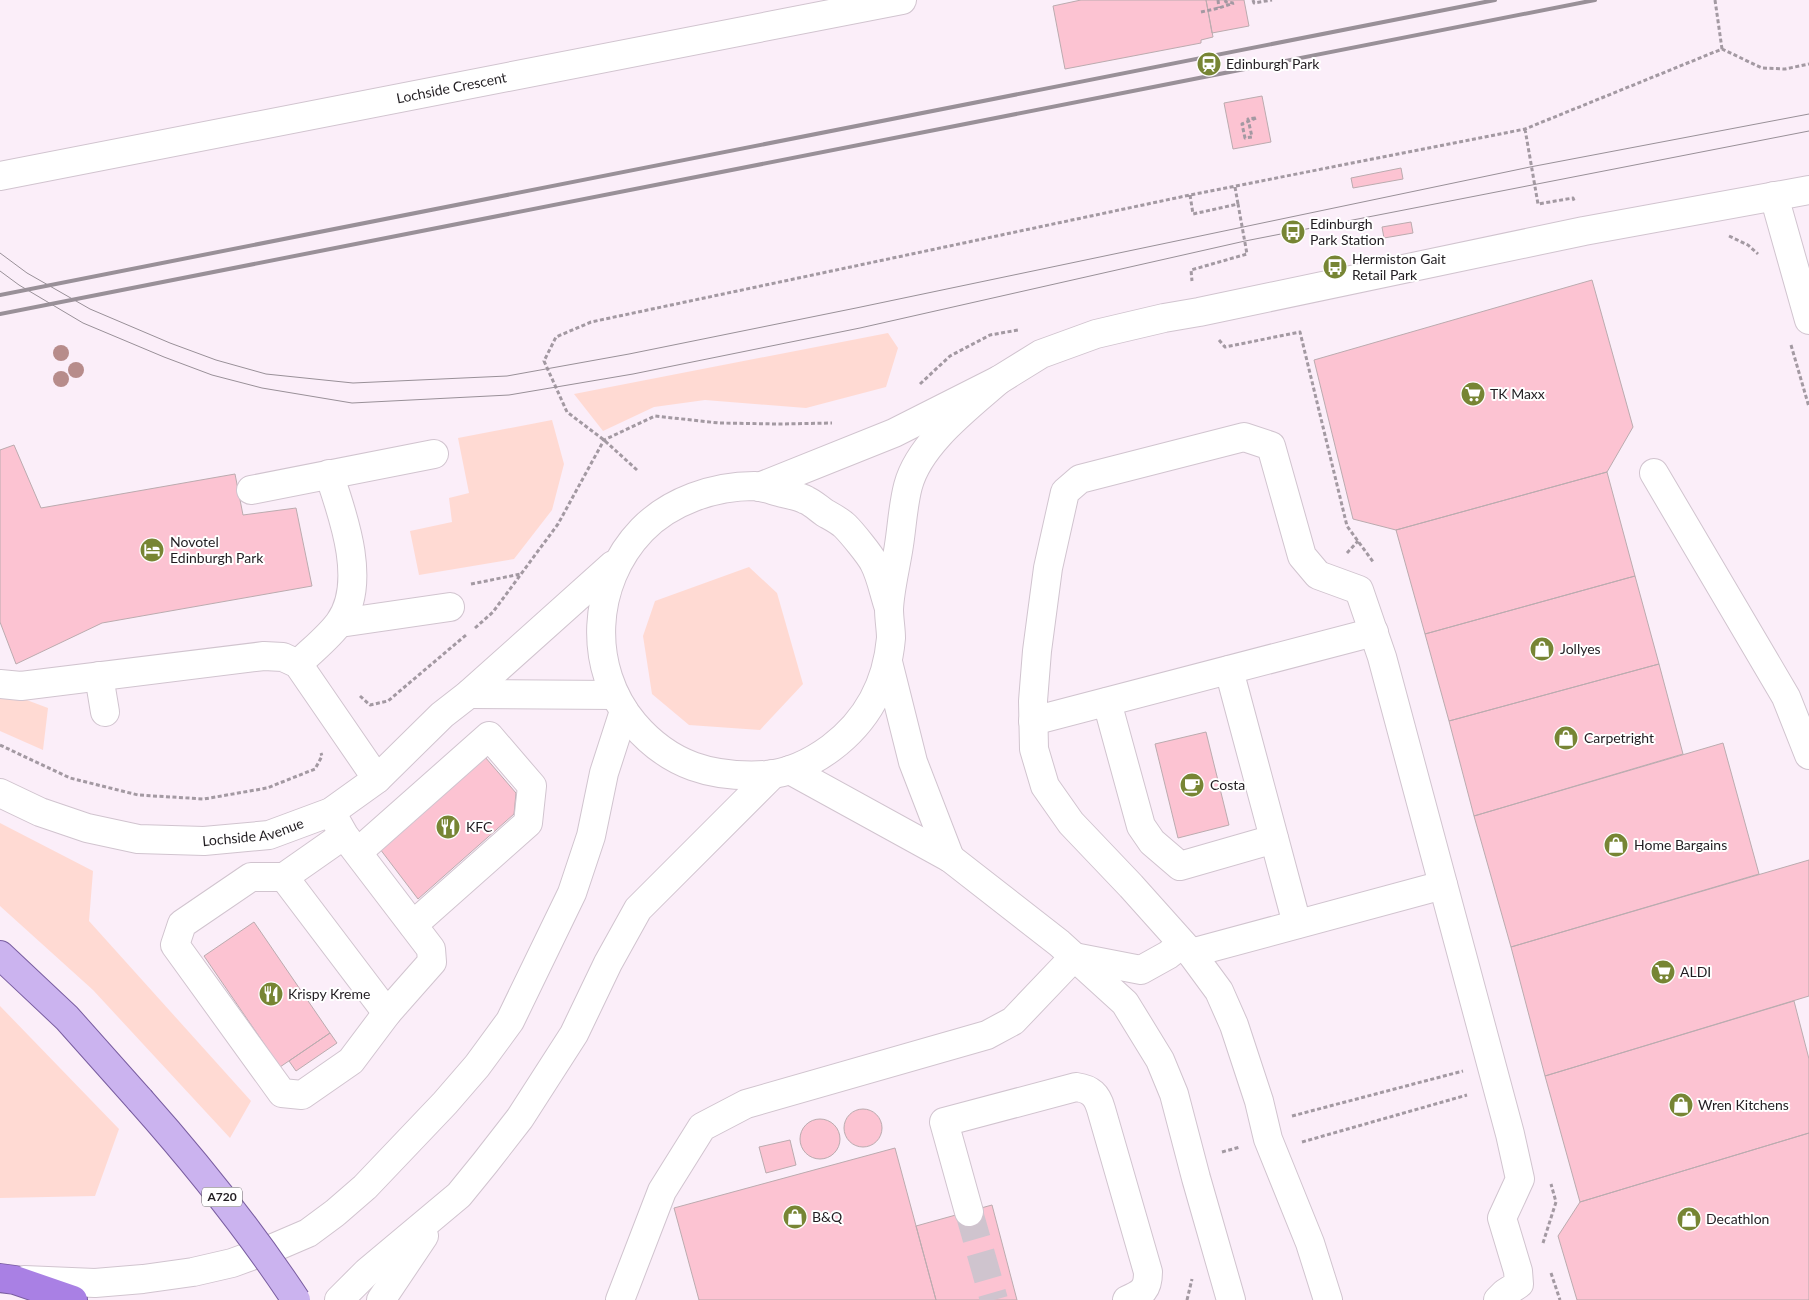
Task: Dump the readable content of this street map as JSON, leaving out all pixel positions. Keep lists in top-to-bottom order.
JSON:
{
  "streets": {
    "main road": ["A720"],
    "street": ["Lochside Crescent", "Lochside Avenue"]
  },
  "places": {
    "station": ["Edinburgh Park"],
    "bus stop": ["Edinburgh Park Station", "Hermiston Gait Retail Park"],
    "supermarket": ["TK Maxx", "ALDI"],
    "hotel": ["Novotel Edinburgh Park"],
    "shop": [
      "Jollyes",
      "Carpetright",
      "Home Bargains",
      "Wren Kitchens",
      "B&Q",
      "Decathlon"
    ],
    "cafe": ["Costa"],
    "restaurant": ["KFC", "Krispy Kreme"]
  }
}
